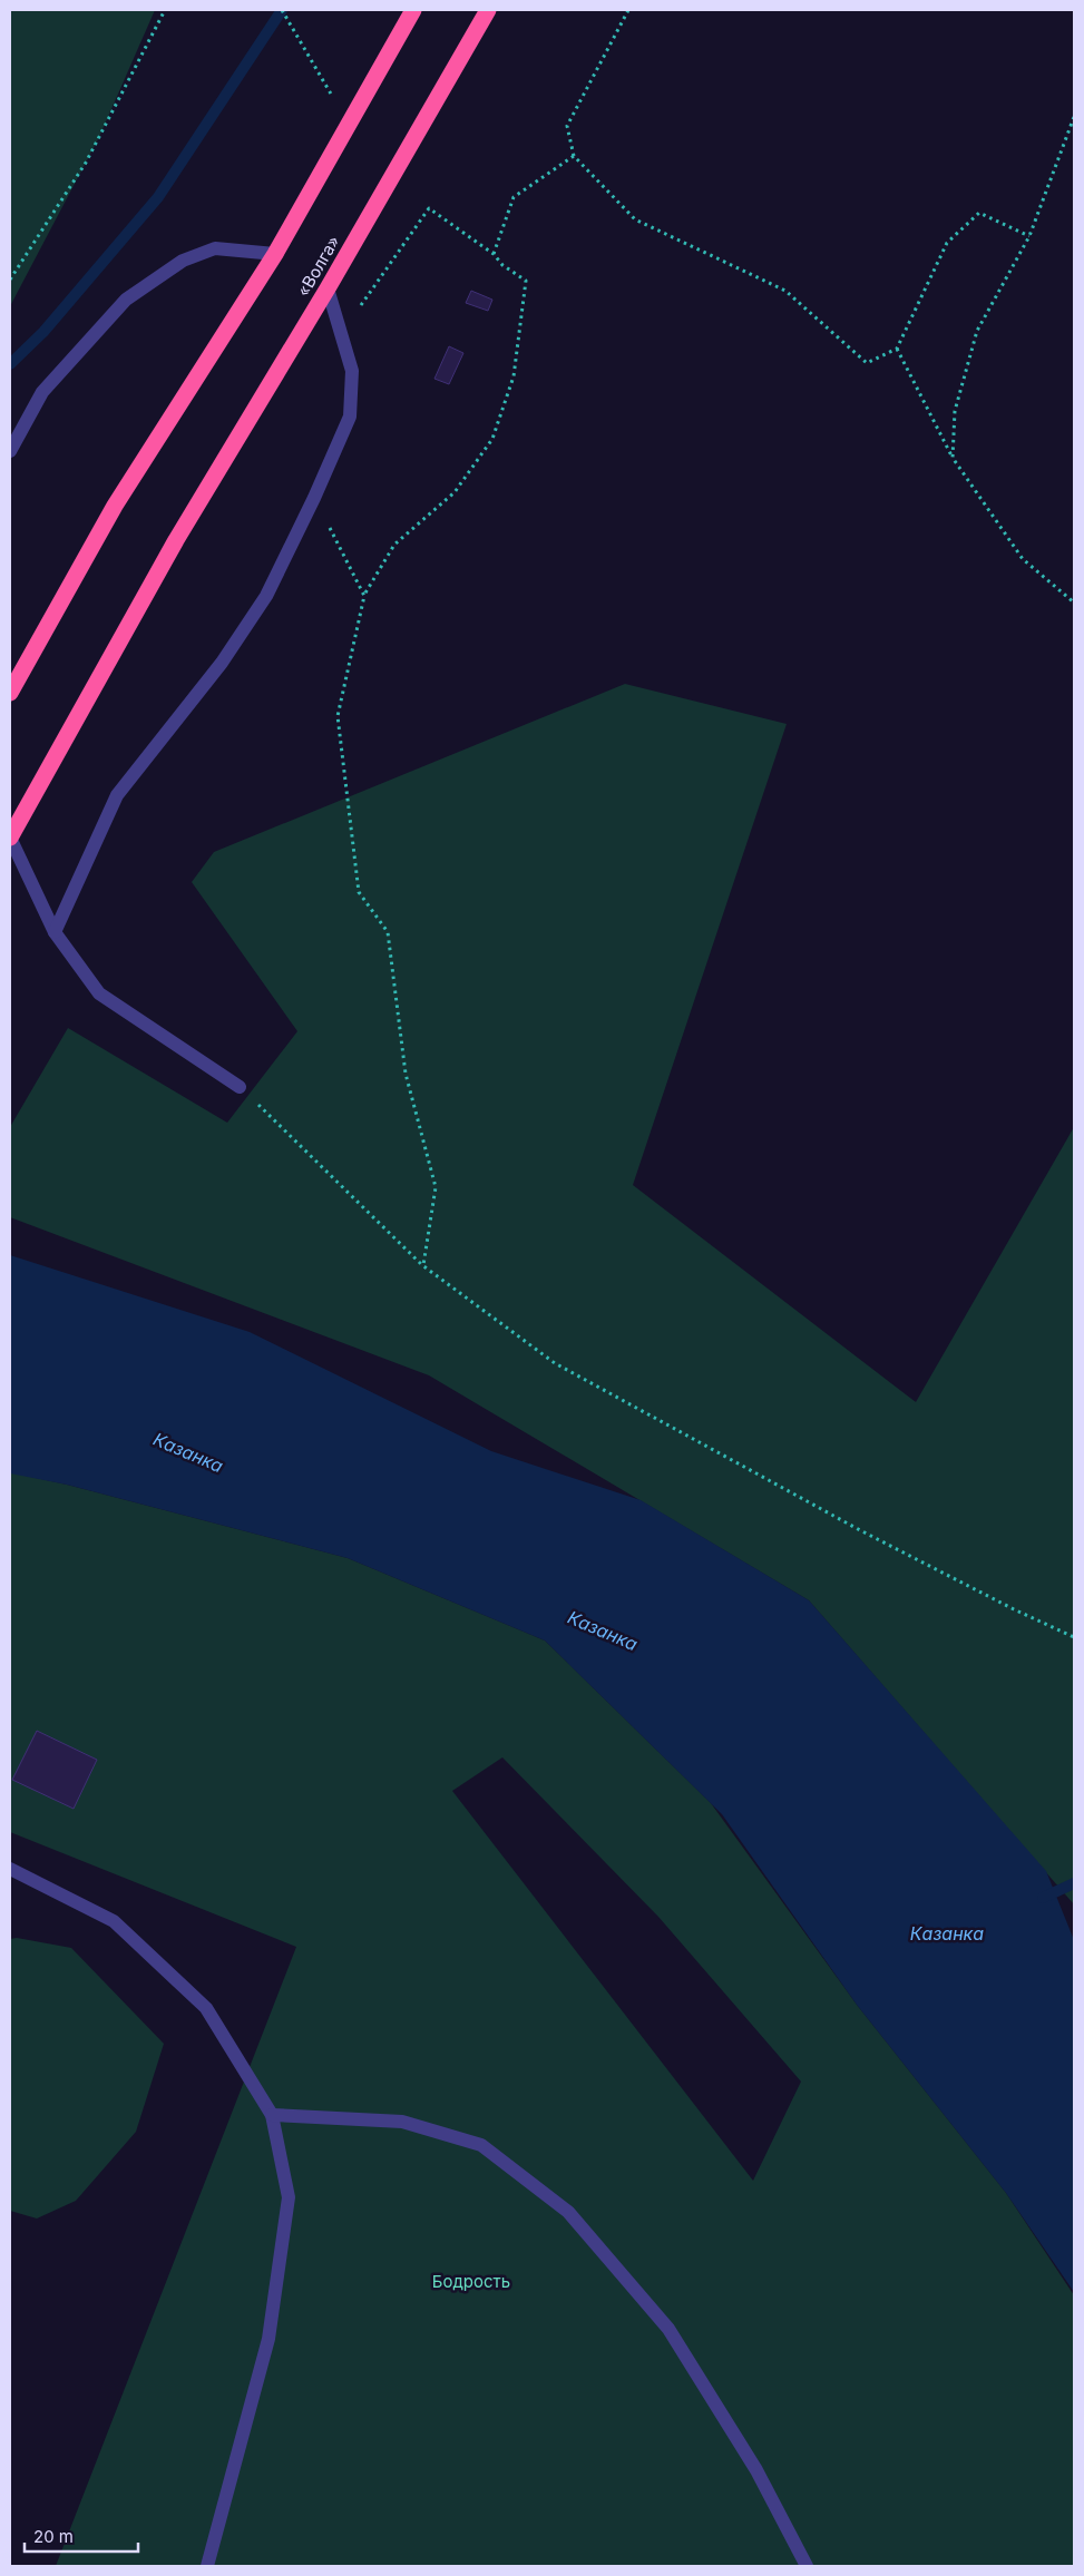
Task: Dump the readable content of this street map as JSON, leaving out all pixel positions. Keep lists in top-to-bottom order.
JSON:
{
  "streets": {
    "highway": ["«Волга»"]
  },
  "water": ["Казанка"],
  "parks": ["Бодрость"],
  "scale_bar": "20 m"
}
